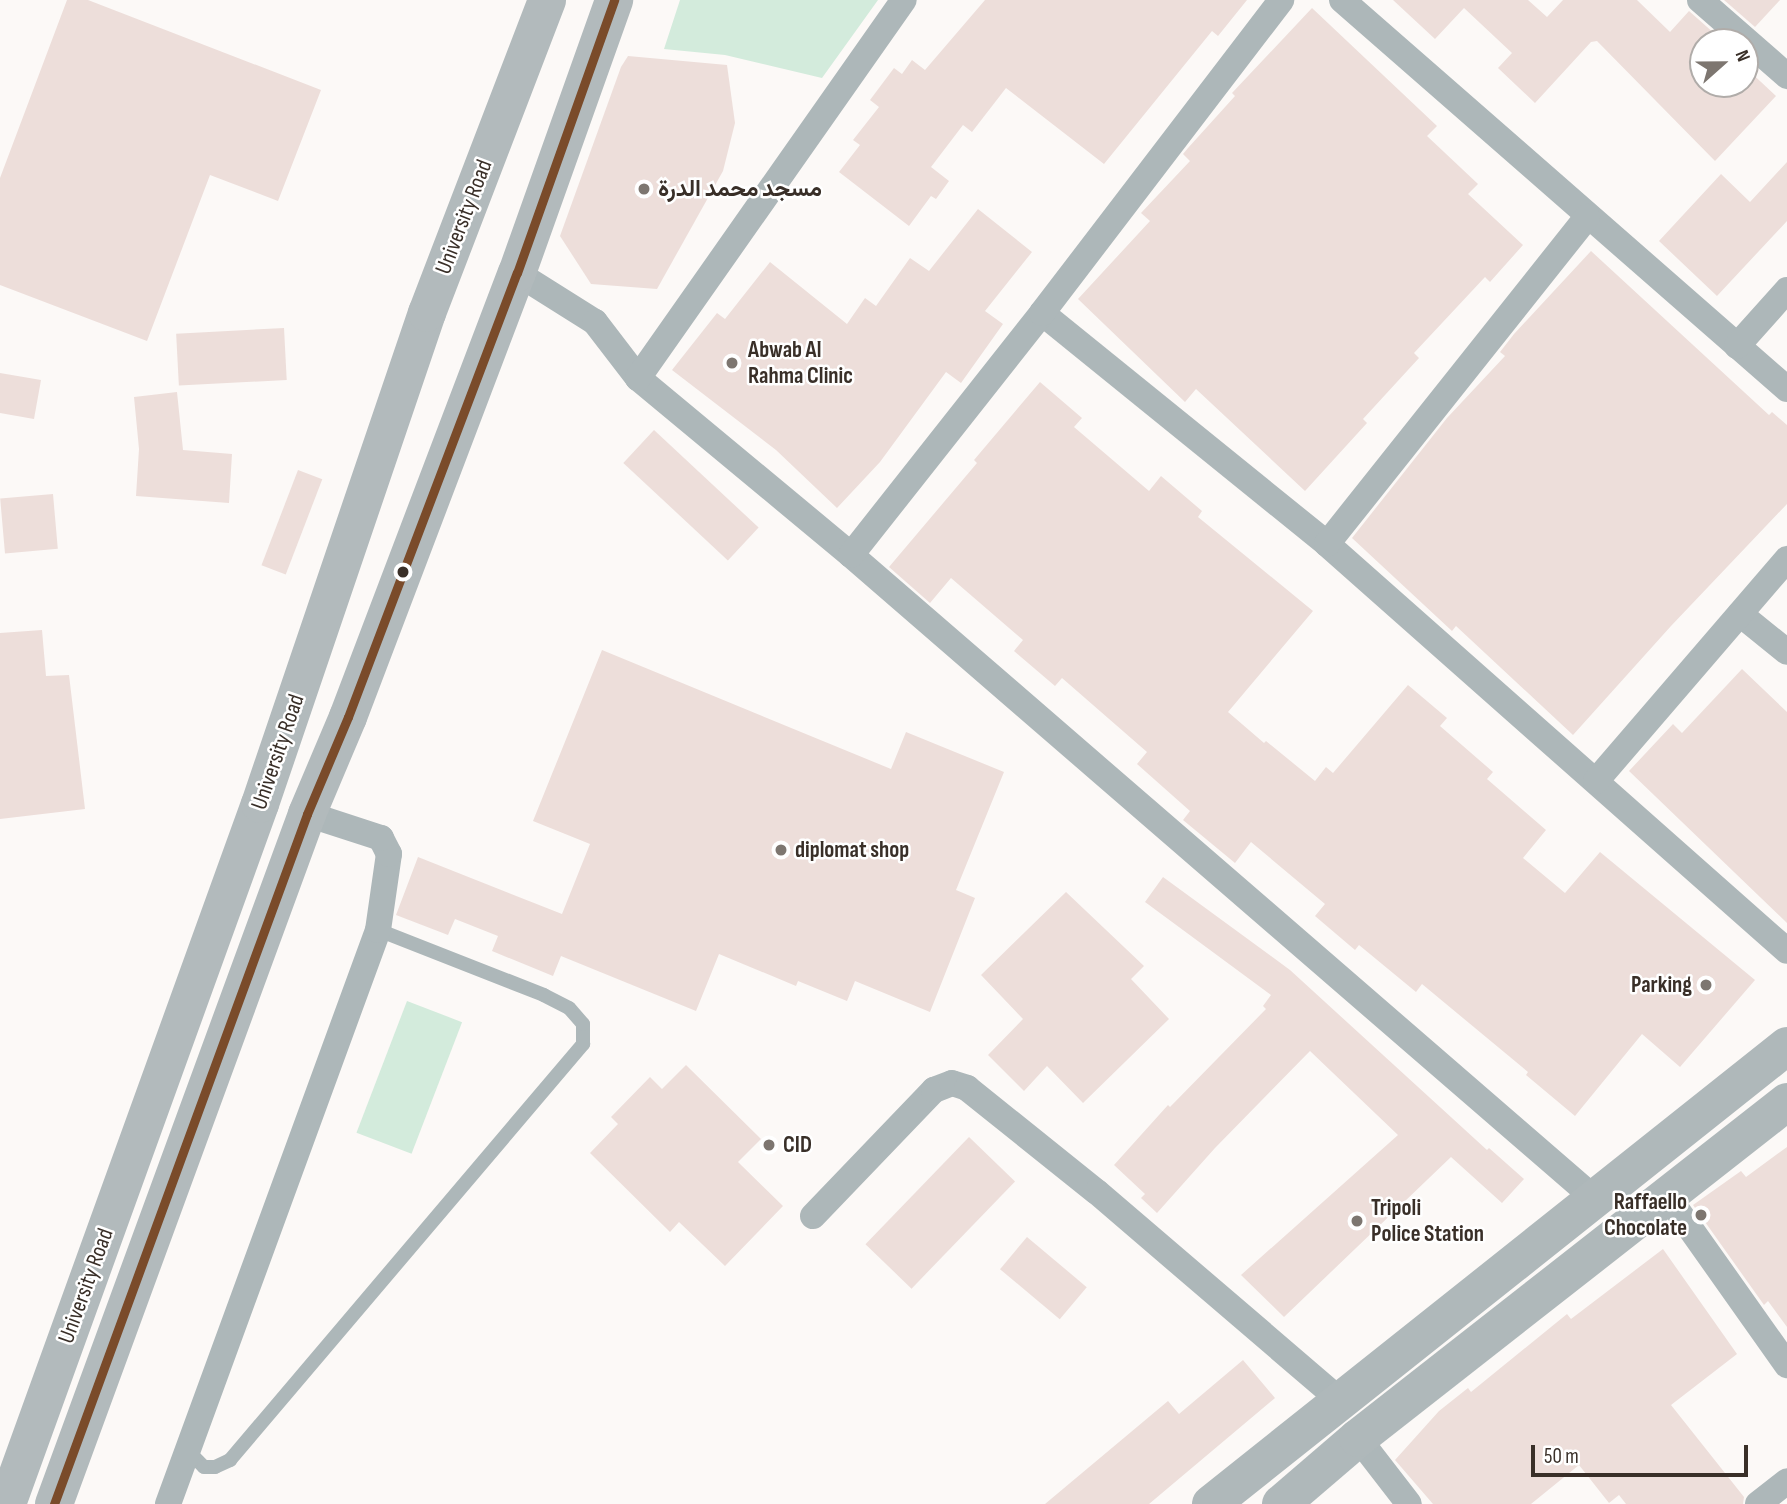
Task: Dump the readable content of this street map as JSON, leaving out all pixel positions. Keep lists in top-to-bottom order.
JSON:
{
  "streets": {
    "highway": ["University Road"]
  },
  "places": [
    "مسجد محمد الدرة",
    "Abwab Al Rahma Clinic",
    "diplomat shop",
    "Parking",
    "CID",
    "Raffaello Chocolate",
    "Tripoli Police Station"
  ],
  "scale_bar": "50 m",
  "north": "right"
}
